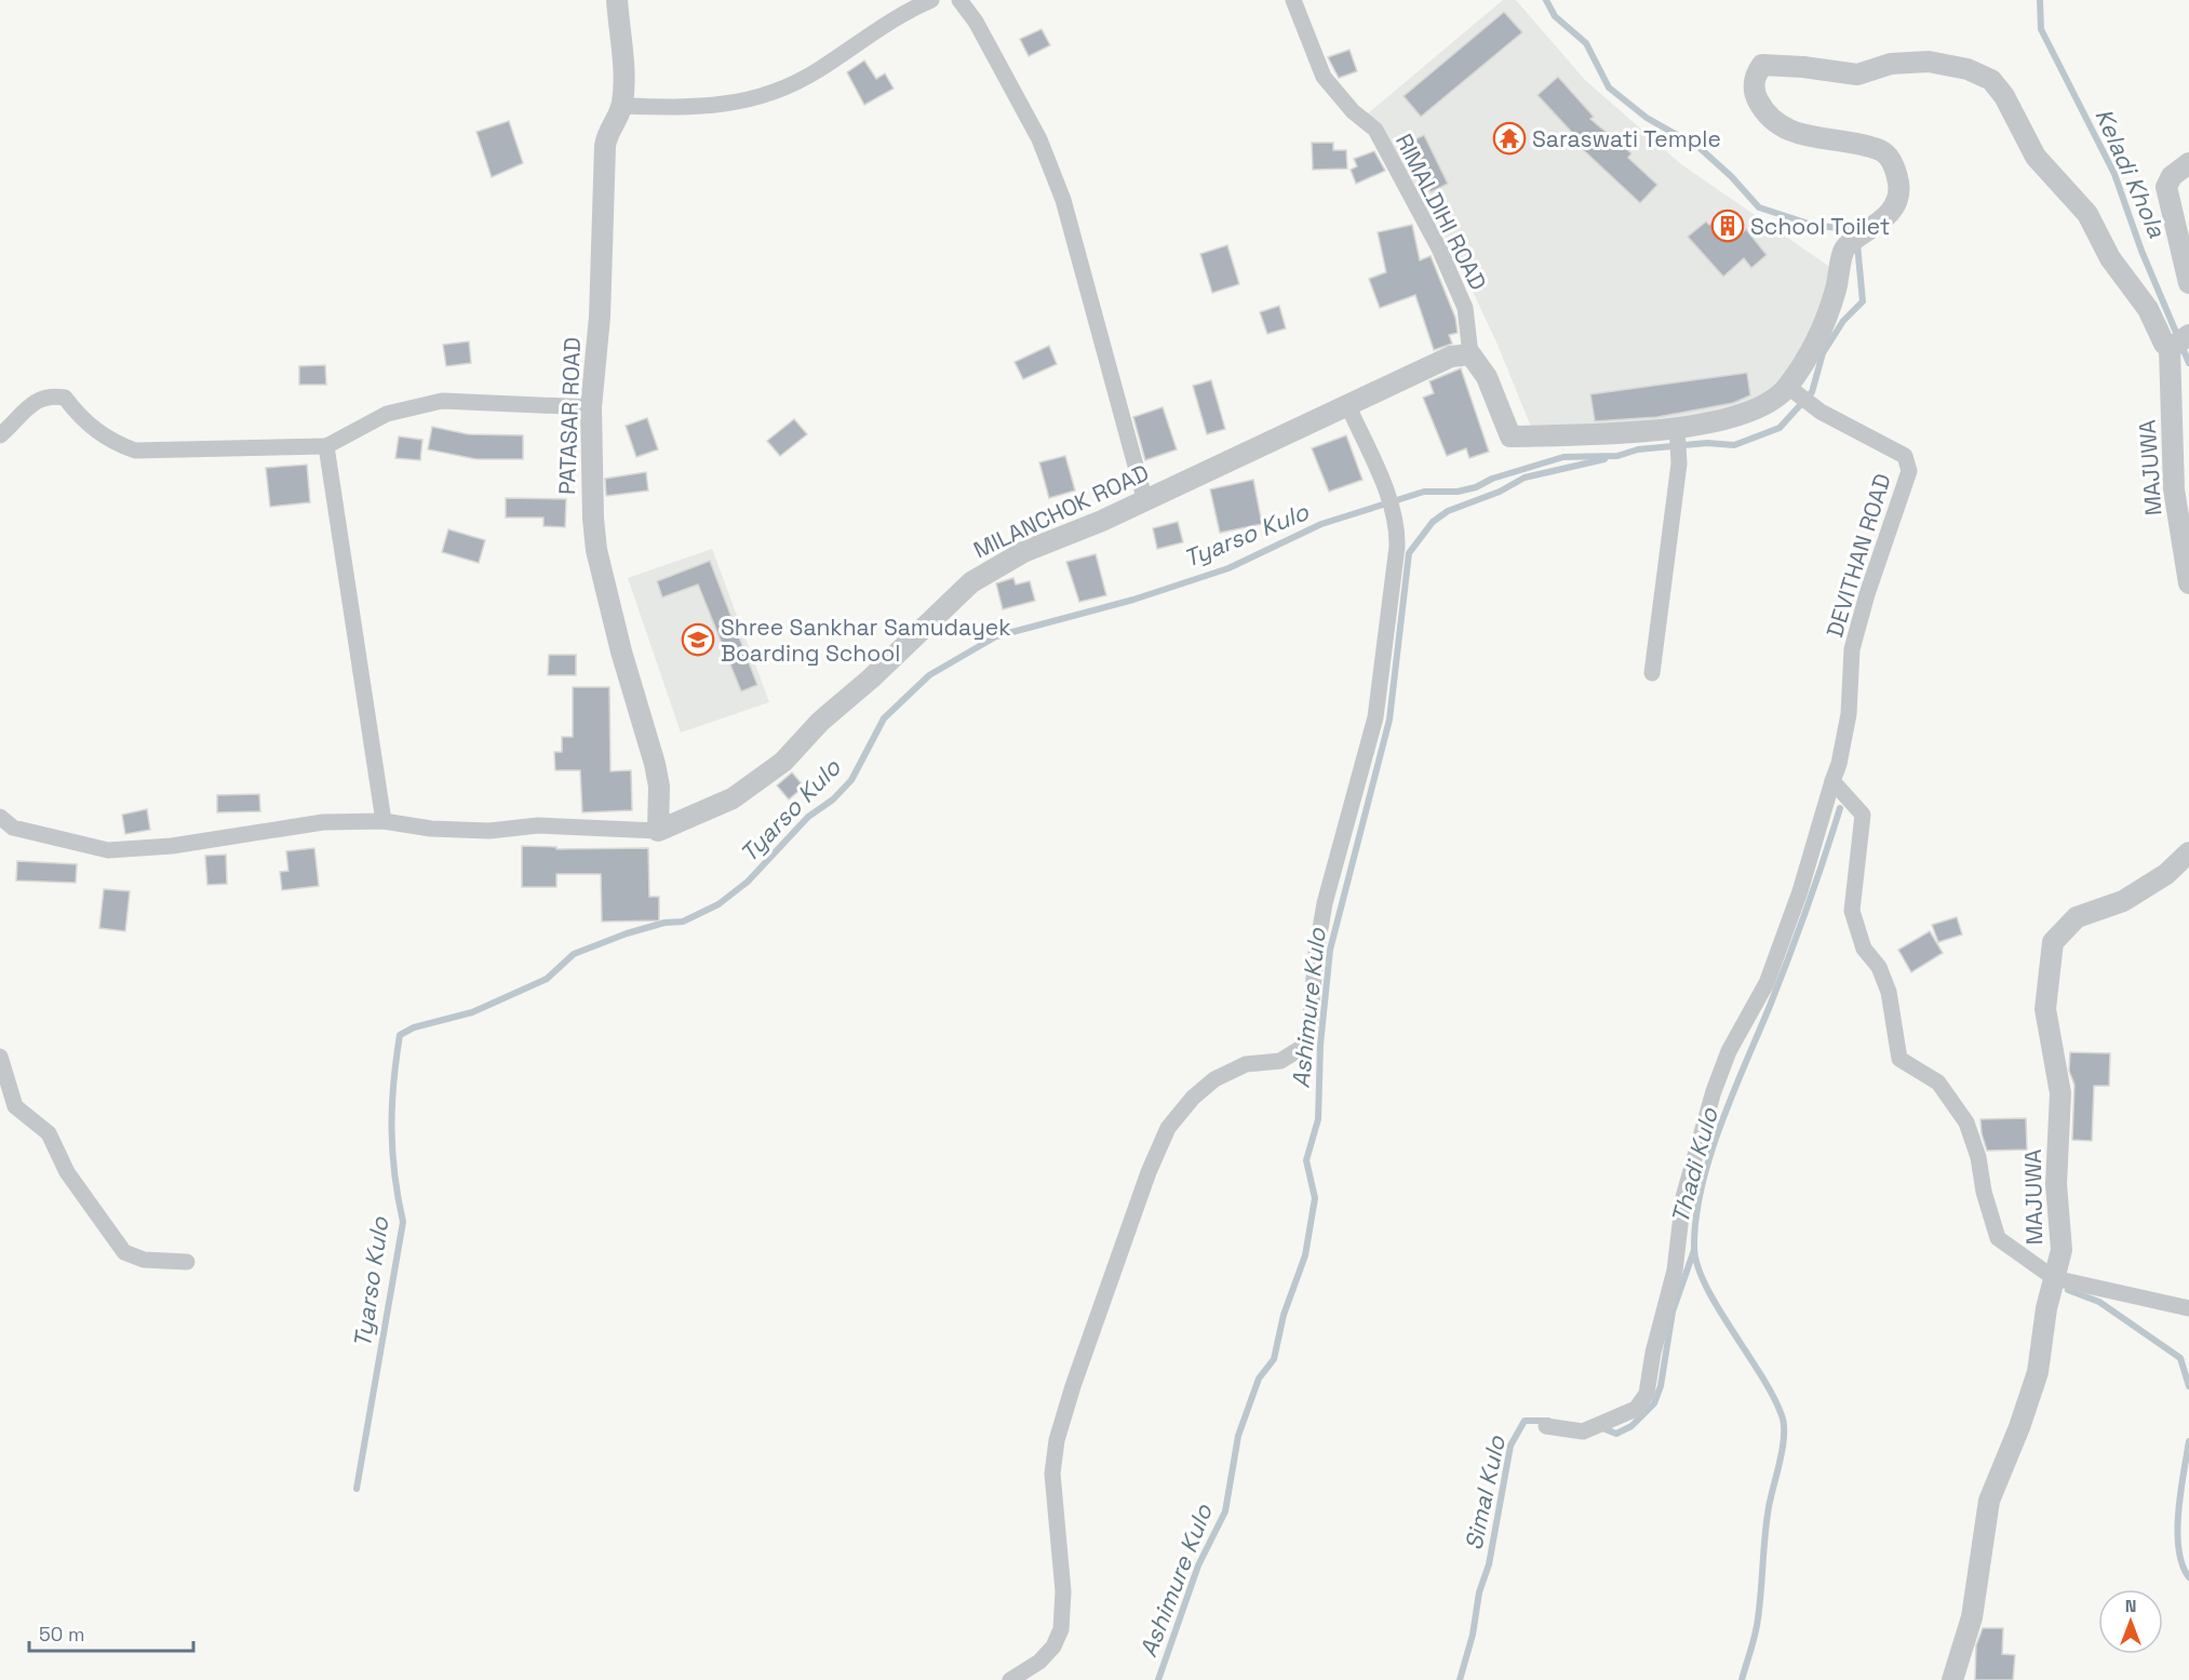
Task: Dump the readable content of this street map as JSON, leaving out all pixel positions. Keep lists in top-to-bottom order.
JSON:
{
  "streets": {
    "street": [
      "RIMALDIHI ROAD",
      "PATASAR ROAD",
      "MAJUWA",
      "MILANCHOK ROAD",
      "DEVITHAN ROAD"
    ]
  },
  "crossings": [
    ["RIMALDIHI ROAD", "MILANCHOK ROAD"],
    ["PATASAR ROAD", "MILANCHOK ROAD"]
  ],
  "water": [
    "Keladi Khola",
    "Tyarso Kulo",
    "Ashimure Kulo",
    "Thadi Kulo",
    "Simal Kulo"
  ],
  "places": {
    "temple": ["Saraswati Temple"],
    "building": ["School Toilet"],
    "school or university": ["Shree Sankhar Samudayek Boarding School"]
  },
  "scale_bar": "50 m",
  "north": "top"
}
